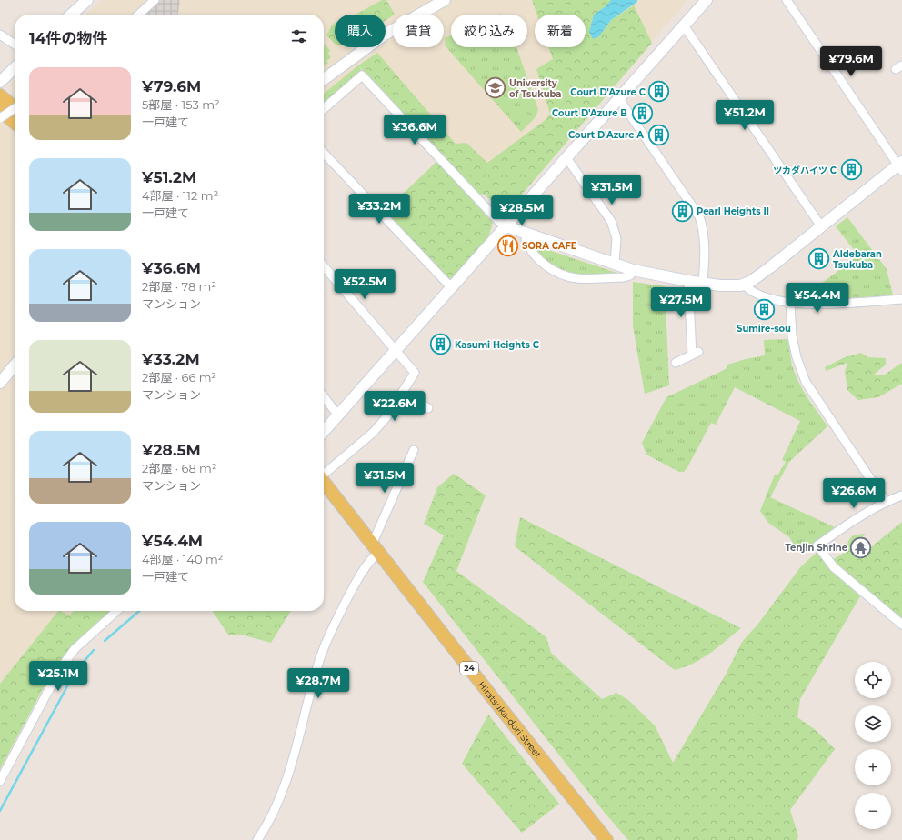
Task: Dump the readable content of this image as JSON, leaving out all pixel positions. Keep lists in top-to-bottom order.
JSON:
{
  "streets": {
    "main road": ["24", "Hiratsuka-dori Street"]
  },
  "places": {
    "school or university": ["University of Tsukuba"],
    "building": [
      "Court D'Azure C",
      "Court D'Azure B",
      "Court D'Azure A",
      "ツカダハイツ C",
      "Pearl Heights II",
      "Aldebaran Tsukuba",
      "Sumire-sou",
      "Kasumi Heights C"
    ],
    "restaurant": ["SORA CAFE"],
    "temple": ["Tenjin Shrine"]
  },
  "page": {
    "chip": [
      "購入",
      "賃貸",
      "絞り込み",
      "新着"
    ],
    "heading": "14件の物件",
    "price": [
      "¥79.6M",
      "¥51.2M",
      "¥36.6M",
      "¥31.5M",
      "¥33.2M",
      "¥28.5M",
      "¥52.5M",
      "¥54.4M",
      "¥27.5M",
      "¥22.6M",
      "¥31.5M",
      "¥26.6M",
      "¥25.1M",
      "¥28.7M"
    ],
    "list": [
      {
        "name": "¥79.6M",
        "note": "5部屋 · 153 m² · 一戸建て"
      },
      {
        "name": "¥51.2M",
        "note": "4部屋 · 112 m² · 一戸建て"
      },
      {
        "name": "¥36.6M",
        "note": "2部屋 · 78 m² · マンション"
      },
      {
        "name": "¥33.2M",
        "note": "2部屋 · 66 m² · マンション"
      },
      {
        "name": "¥28.5M",
        "note": "2部屋 · 68 m² · マンション"
      },
      {
        "name": "¥54.4M",
        "note": "4部屋 · 140 m² · 一戸建て"
      }
    ],
    "map_buttons": ["+", "−"]
  }
}
